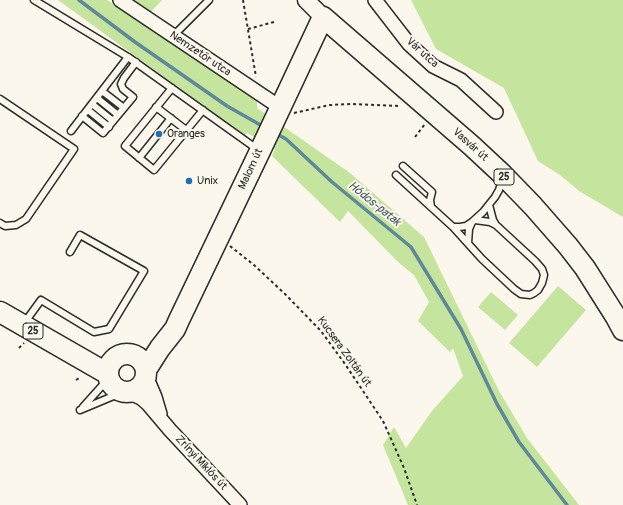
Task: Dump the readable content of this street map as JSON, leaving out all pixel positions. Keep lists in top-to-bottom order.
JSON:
{
  "streets": {
    "main road": [
      "Vasvár út",
      "Malom út",
      "25",
      "Zrínyi Miklós út"
    ],
    "street": ["Vár utca", "Nemzetőr utca"],
    "path": ["Kucsera Zoltán út"]
  },
  "crossings": [
    ["Nemzetőr utca", "Malom út"],
    ["Vasvár út", "Malom út"],
    ["Vasvár út", "25"],
    ["Malom út", "25"],
    ["Malom út", "Kucsera Zoltán út"],
    ["Malom út", "Zrínyi Miklós út"],
    ["25", "Zrínyi Miklós út"]
  ],
  "water": ["Hódos-patak"],
  "places": ["Oranges", "Unix"]
}
